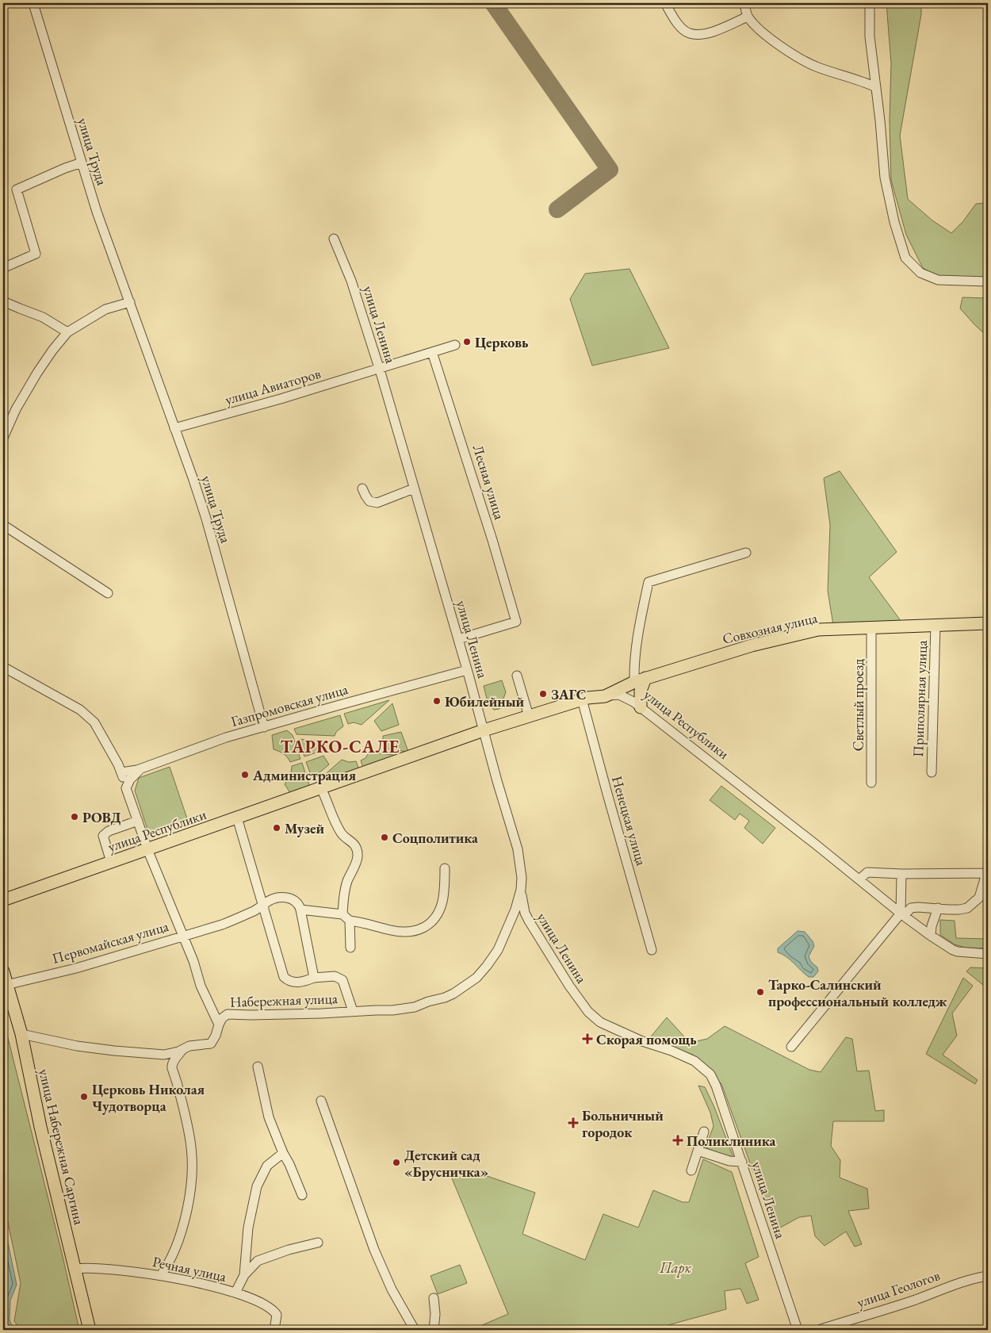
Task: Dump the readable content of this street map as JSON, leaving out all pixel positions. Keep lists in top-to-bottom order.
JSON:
{
  "streets": {
    "main road": ["Совхозная улица", "улица Республики", "улица Набережная Саргина"],
    "street": [
      "улица Труда",
      "улица Ленина",
      "улица Авиаторов",
      "Лесная улица",
      "Приполярная улица",
      "Газпромовская улица",
      "Светлый проезд",
      "Ненецкая улица",
      "Первомайская улица",
      "Набережная улица",
      "Речная улица",
      "улица Геологов"
    ]
  },
  "crossings": [
    ["улица Труда", "улица Авиаторов"],
    ["улица Труда", "Газпромовская улица"],
    ["улица Ленина", "улица Авиаторов"],
    ["улица Ленина", "Лесная улица"],
    ["улица Ленина", "Газпромовская улица"],
    ["улица Ленина", "улица Республики"],
    ["улица Ленина", "Набережная улица"],
    ["улица Авиаторов", "Лесная улица"],
    ["Совхозная улица", "Приполярная улица"],
    ["Совхозная улица", "Светлый проезд"],
    ["Совхозная улица", "улица Республики"],
    ["улица Республики", "Ненецкая улица"],
    ["Первомайская улица", "улица Набережная Саргина"],
    ["Набережная улица", "улица Набережная Саргина"],
    ["улица Набережная Саргина", "Речная улица"]
  ],
  "districts": ["ТАРКО-САЛЕ"],
  "parks": ["Парк"],
  "places": {
    "other": [
      "Церковь",
      "ЗАГС",
      "Юбилейный",
      "Администрация",
      "РОВД",
      "Музей",
      "Соцполитика",
      "Тарко-Салинский профессиональный колледж",
      "Церковь Николая Чудотворца",
      "Детский сад «Брусничка»"
    ],
    "health": ["Скорая помощь", "Больничный городок", "Поликлиника"]
  }
}
